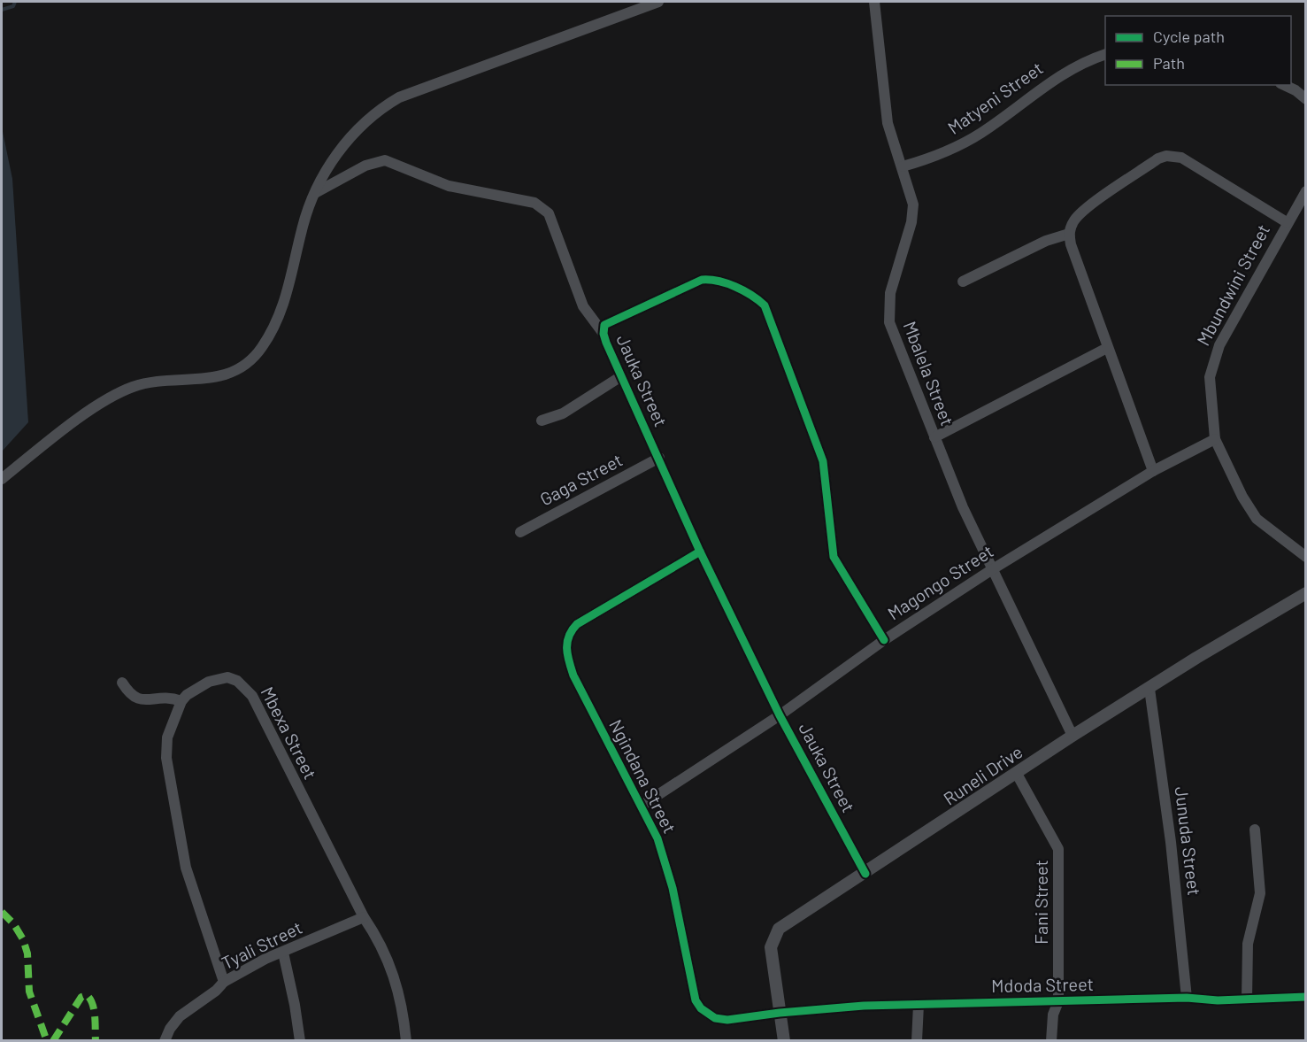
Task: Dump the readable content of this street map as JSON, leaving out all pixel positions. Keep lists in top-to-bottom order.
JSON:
{
  "streets": {
    "street": [
      "Matyeni Street",
      "Mbundwini Street",
      "Mbalela Street",
      "Jauka Street",
      "Gaga Street",
      "Magongo Street",
      "Mbexa Street",
      "Runeli Drive",
      "Ngindana Street",
      "Junuda Street",
      "Fani Street",
      "Tyali Street",
      "Mdoda Street"
    ]
  },
  "crossings": [
    ["Matyeni Street", "Mbalela Street"],
    ["Mbundwini Street", "Magongo Street"],
    ["Mbalela Street", "Magongo Street"],
    ["Mbalela Street", "Runeli Drive"],
    ["Jauka Street", "Gaga Street"],
    ["Jauka Street", "Magongo Street"],
    ["Jauka Street", "Runeli Drive"],
    ["Jauka Street", "Ngindana Street"],
    ["Magongo Street", "Ngindana Street"],
    ["Mbexa Street", "Tyali Street"],
    ["Runeli Drive", "Ngindana Street"],
    ["Runeli Drive", "Junuda Street"],
    ["Runeli Drive", "Fani Street"],
    ["Runeli Drive", "Mdoda Street"],
    ["Ngindana Street", "Mdoda Street"],
    ["Junuda Street", "Mdoda Street"],
    ["Fani Street", "Mdoda Street"]
  ],
  "legend": ["Cycle path", "Path"]
}
